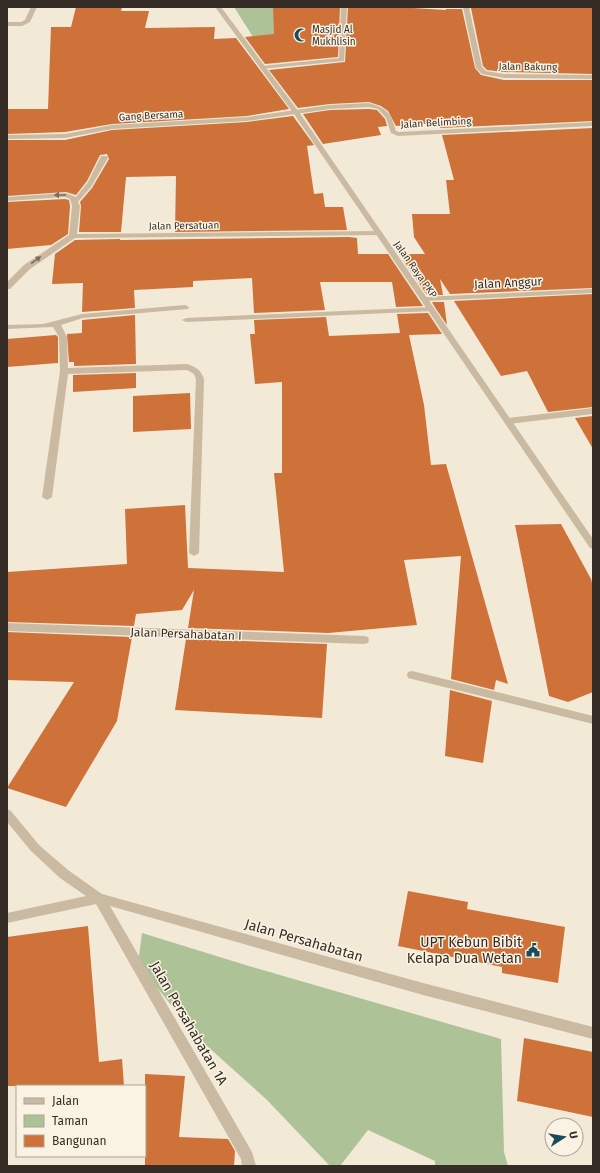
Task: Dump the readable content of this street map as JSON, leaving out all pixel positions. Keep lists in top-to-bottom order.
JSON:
{
  "streets": {
    "street": [
      "Jalan Bakung",
      "Gang Bersama",
      "Jalan Belimbing",
      "Jalan Persatuan",
      "Jalan Raya PKP",
      "Jalan Anggur",
      "Jalan Persahabatan I",
      "Jalan Persahabatan",
      "Jalan Persahabatan 1A"
    ]
  },
  "crossings": [
    ["Gang Bersama", "Jalan Belimbing"],
    ["Gang Bersama", "Jalan Raya PKP"],
    ["Jalan Belimbing", "Jalan Raya PKP"],
    ["Jalan Persatuan", "Jalan Raya PKP"],
    ["Jalan Raya PKP", "Jalan Anggur"],
    ["Jalan Persahabatan", "Jalan Persahabatan 1A"]
  ],
  "places": {
    "mosque": ["Masjid Al Mukhlisin"],
    "public building": ["UPT Kebun Bibit Kelapa Dua Wetan"]
  },
  "legend": ["Jalan", "Taman", "Bangunan"],
  "north": "right"
}
